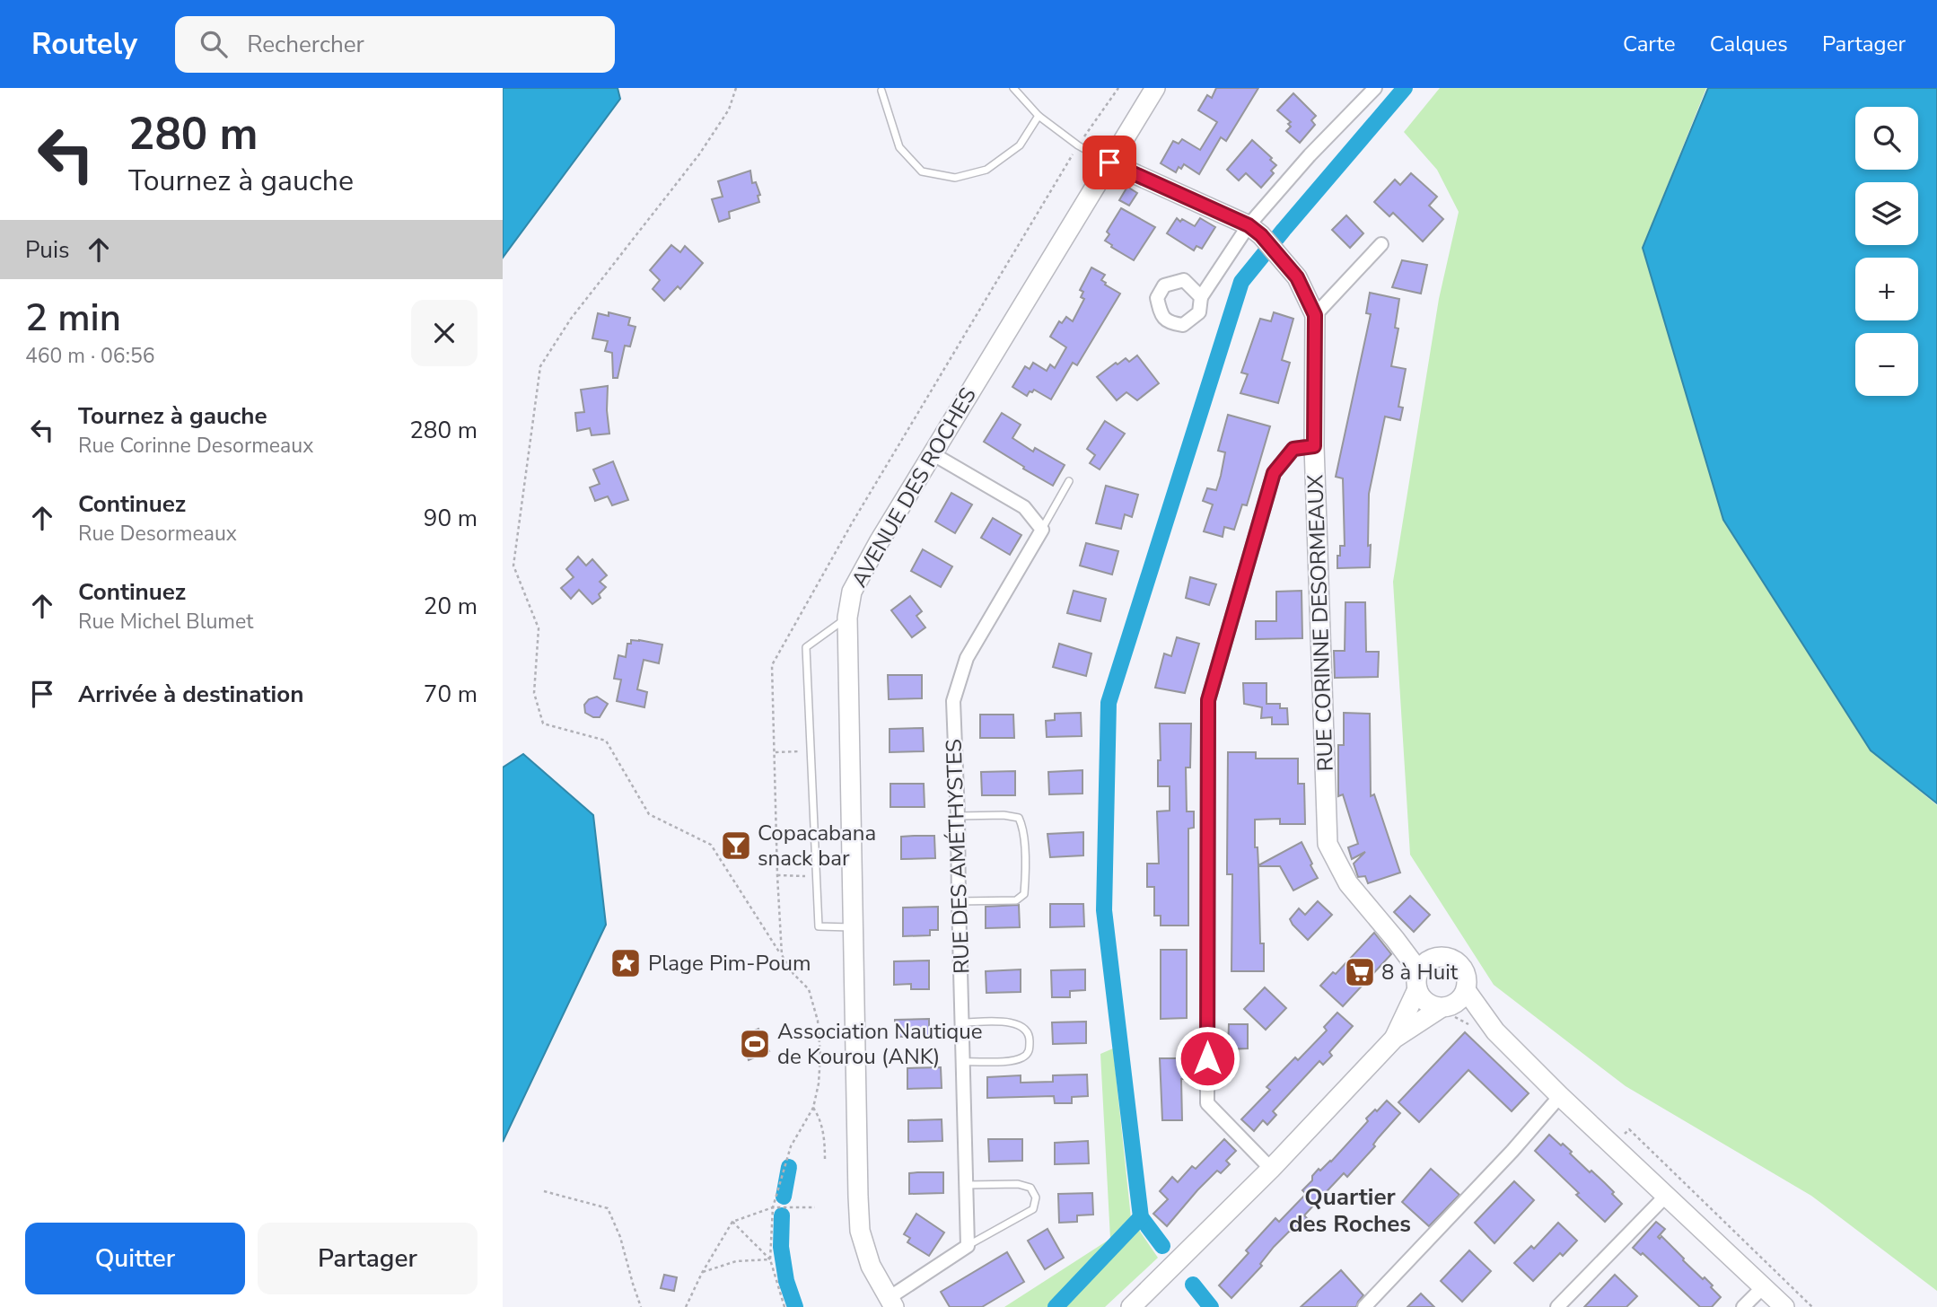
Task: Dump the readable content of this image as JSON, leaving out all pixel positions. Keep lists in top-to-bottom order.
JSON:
{
  "streets": {
    "street": ["AVENUE DES ROCHES", "RUE CORINNE DESORMEAUX", "RUE DES AMÉTHYSTES"]
  },
  "districts": ["Quartier des Roches"],
  "places": {
    "bar": ["Copacabana snack bar"],
    "place": ["Plage Pim-Poum"],
    "supermarket": ["8 à Huit"],
    "sports": ["Association Nautique de Kourou (ANK)"]
  },
  "page": {
    "header": "Routely",
    "search": "Rechercher",
    "nav": ["Carte", "Calques", "Partager"],
    "turn": ["280 m", "Tournez à gauche"],
    "map_buttons": ["+", "−"],
    "then": "Puis",
    "heading": ["2 min", "460 m · 06:56"],
    "list": [
      {
        "name": "Tournez à gauche",
        "note": "Rue Corinne Desormeaux",
        "value": "280 m"
      },
      {
        "name": "Continuez",
        "note": "Rue Desormeaux",
        "value": "90 m"
      },
      {
        "name": "Continuez",
        "note": "Rue Michel Blumet",
        "value": "20 m"
      },
      {
        "name": "Arrivée à destination",
        "value": "70 m"
      }
    ],
    "buttons": ["Quitter", "Partager"]
  }
}
